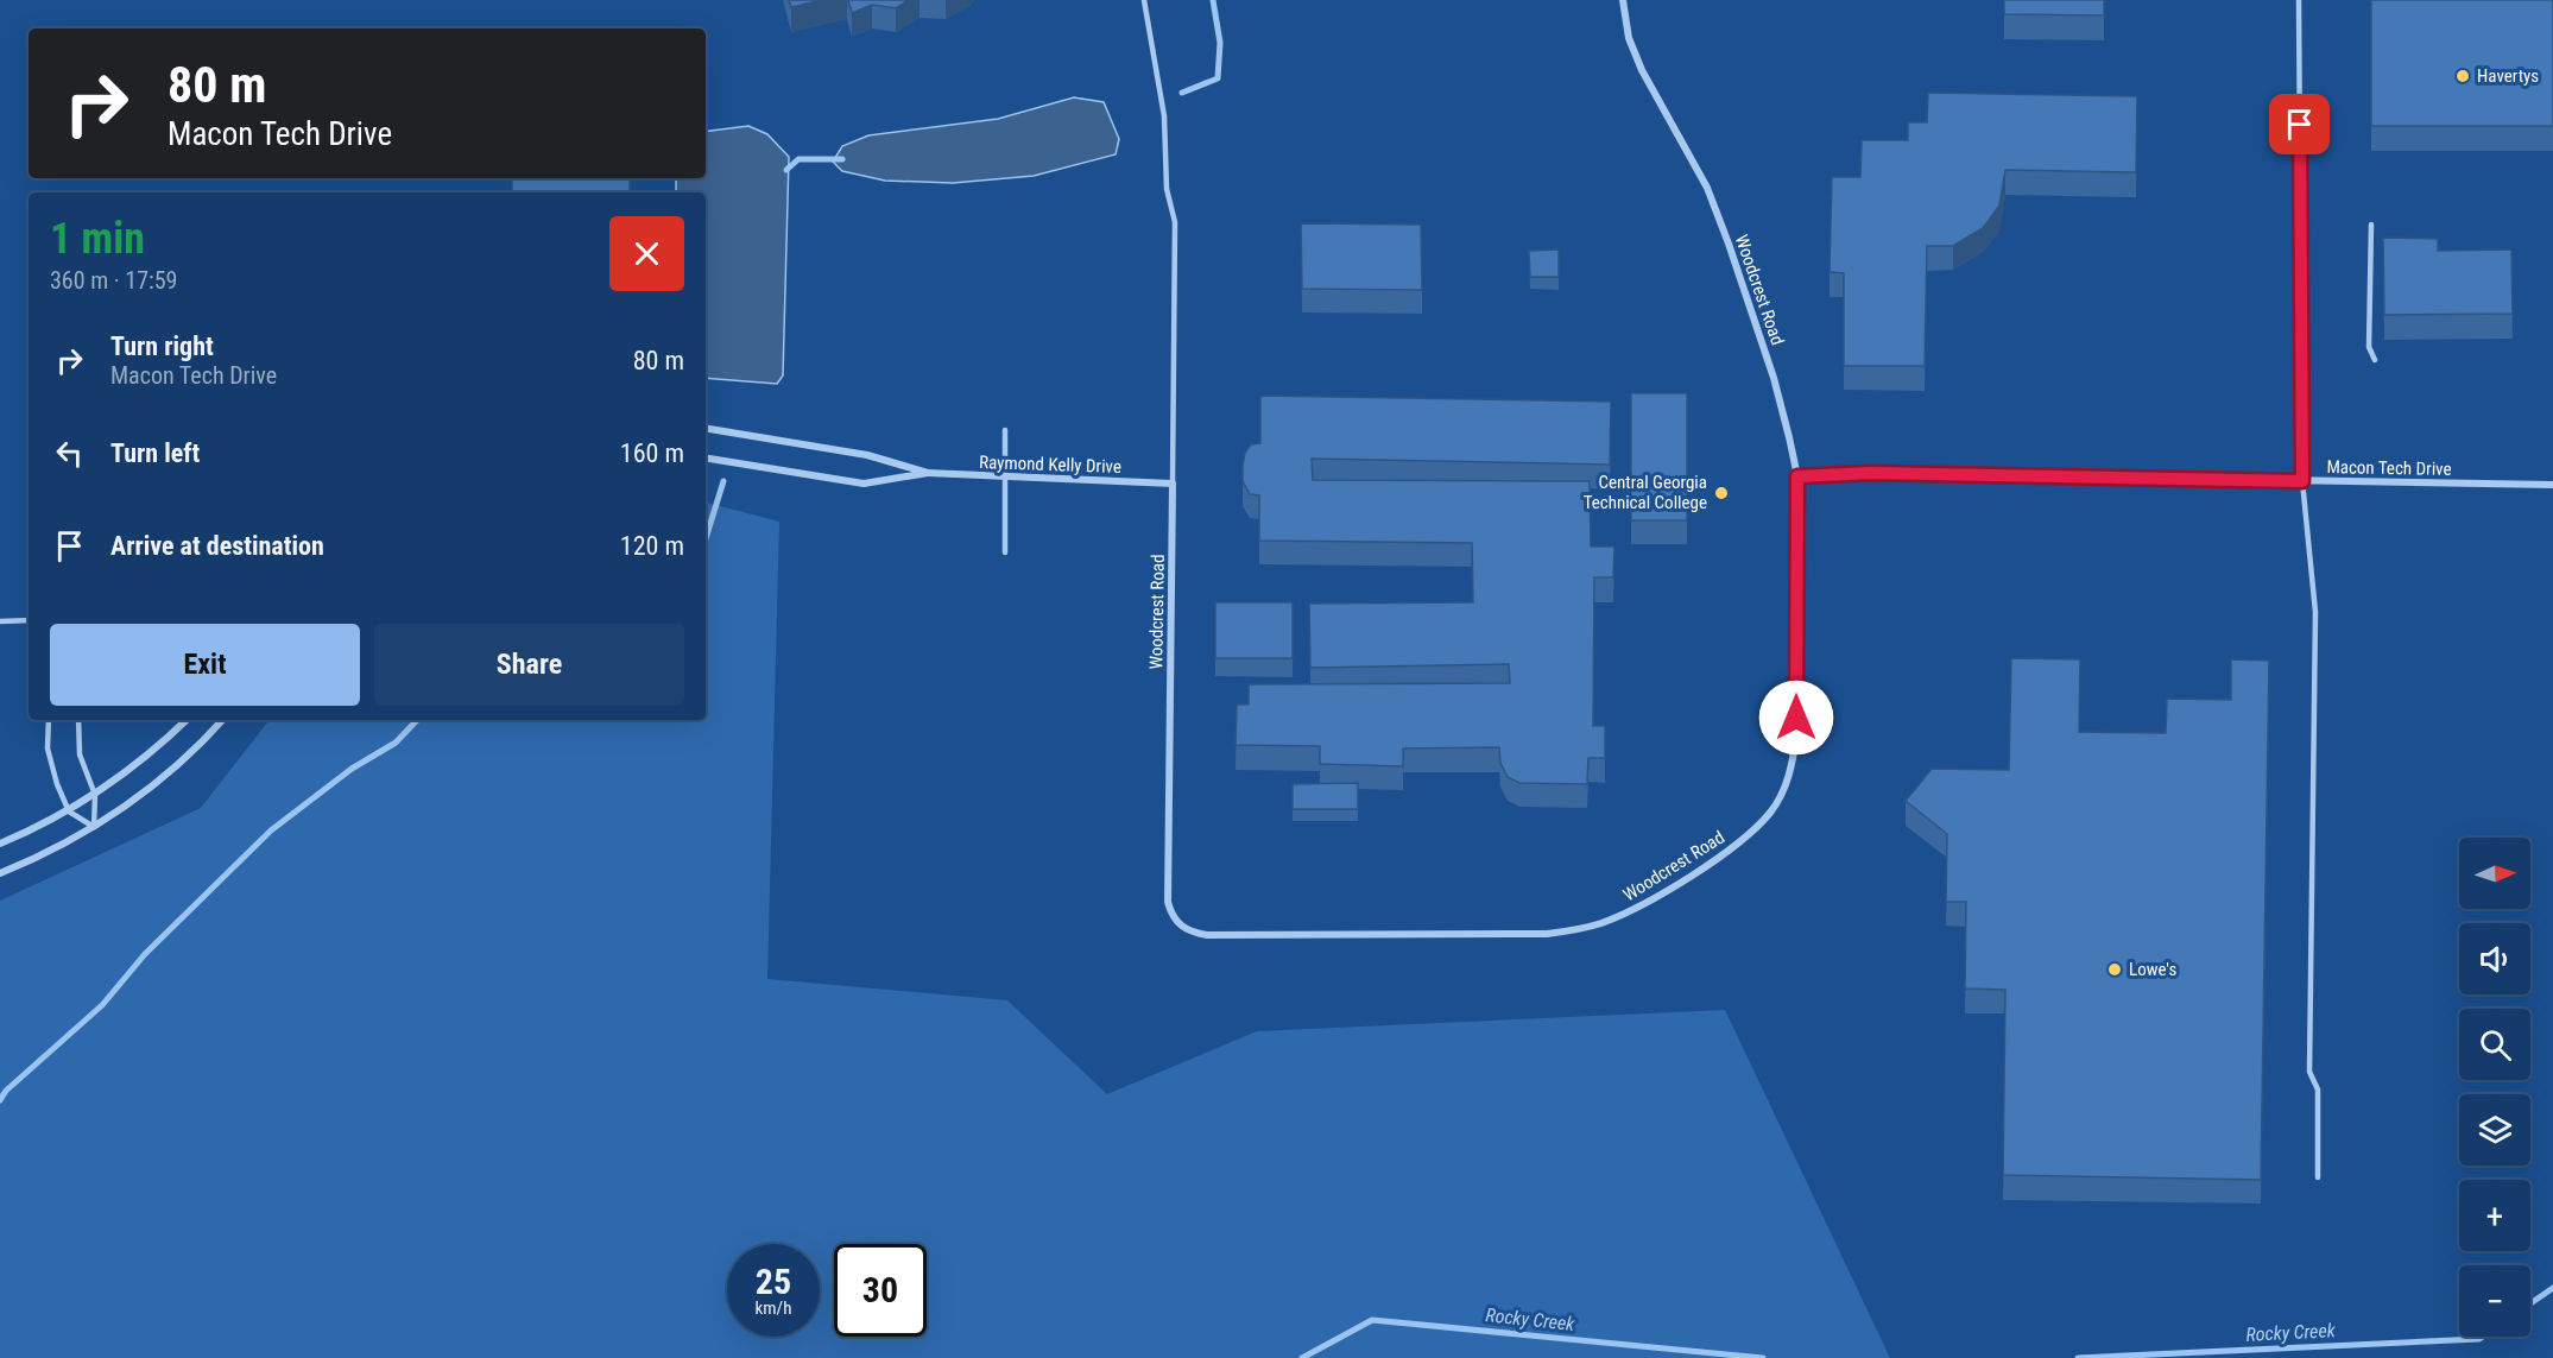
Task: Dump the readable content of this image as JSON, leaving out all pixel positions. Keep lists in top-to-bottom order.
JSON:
{
  "streets": {
    "street": ["Woodcrest Road", "Raymond Kelly Drive", "Macon Tech Drive"]
  },
  "crossings": [
    ["Woodcrest Road", "Raymond Kelly Drive"],
    ["Woodcrest Road", "Macon Tech Drive"]
  ],
  "water": ["Rocky Creek"],
  "places": ["Havertys", "Central Georgia Technical College", "Lowe's"],
  "north": "right",
  "page": {
    "turn": ["80 m", "Macon Tech Drive"],
    "heading": ["1 min", "360 m · 17:59"],
    "list": [
      {
        "name": "Turn right",
        "note": "Macon Tech Drive",
        "value": "80 m"
      },
      {
        "name": "Turn left",
        "value": "160 m"
      },
      {
        "name": "Arrive at destination",
        "value": "120 m"
      }
    ],
    "buttons": ["Exit", "Share"],
    "map_buttons": ["+", "−"],
    "speed": "25 km/h",
    "limit": "30"
  }
}
